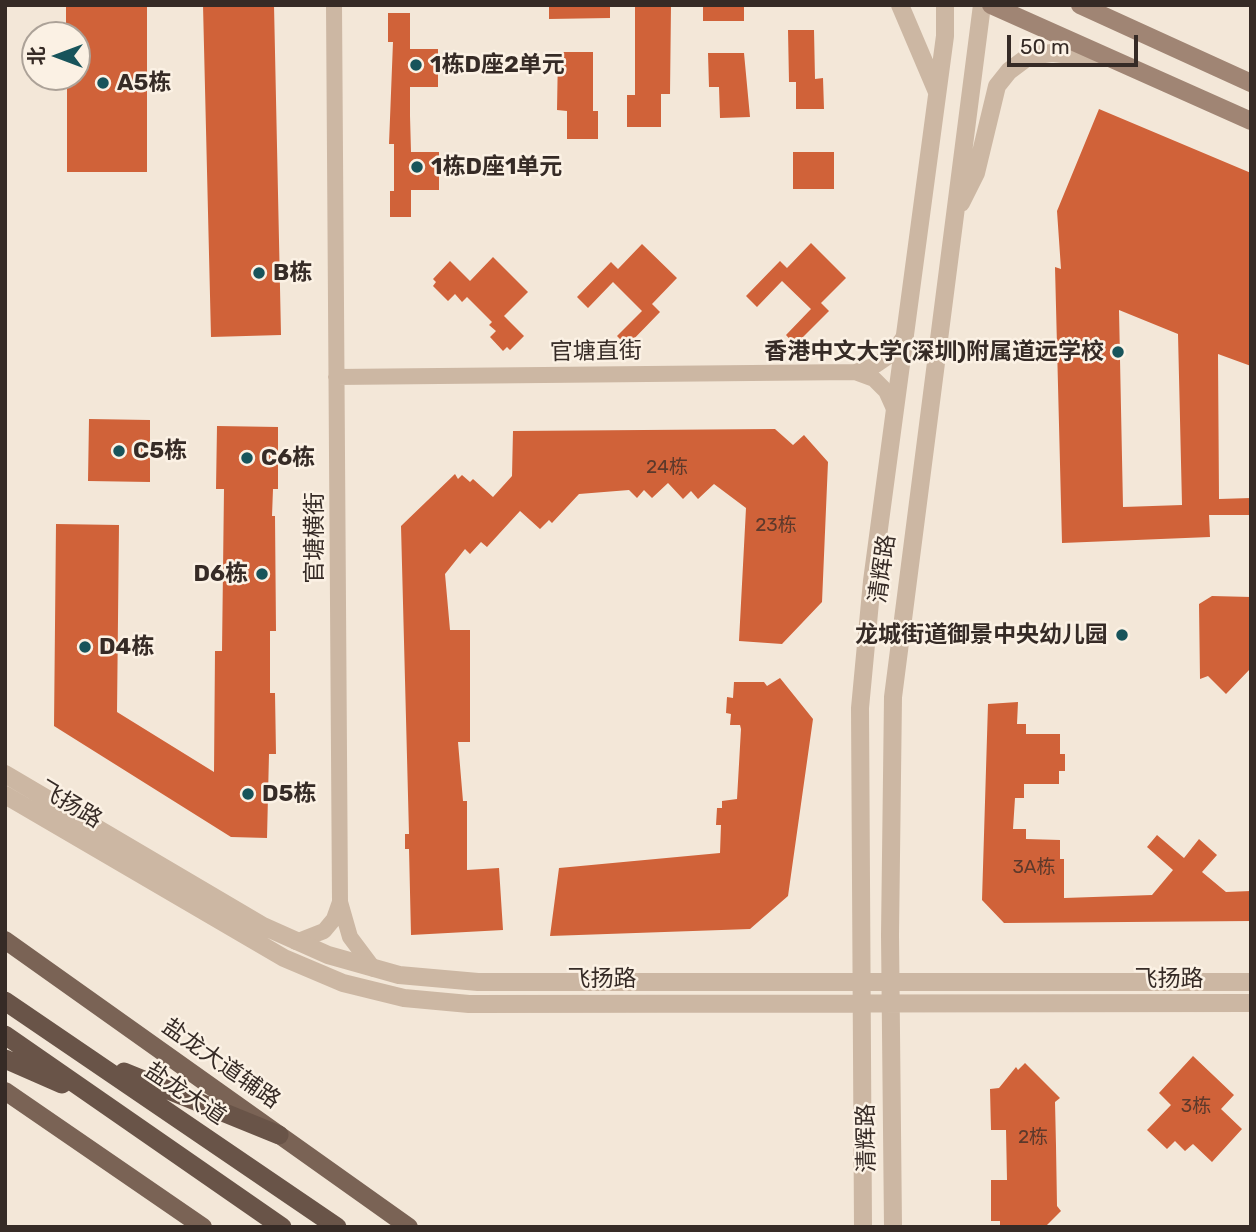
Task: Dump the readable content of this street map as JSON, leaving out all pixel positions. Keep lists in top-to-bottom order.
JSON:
{
  "streets": {
    "highway": ["盐龙大道"],
    "main road": ["盐龙大道辅路"],
    "street": [
      "官塘直街",
      "官塘横街",
      "清辉路",
      "飞扬路"
    ]
  },
  "crossings": [
    ["官塘直街", "官塘横街"],
    ["官塘直街", "清辉路"],
    ["官塘横街", "飞扬路"],
    ["清辉路", "飞扬路"]
  ],
  "places": [
    "1栋D座2单元",
    "A5栋",
    "1栋D座1单元",
    "B栋",
    "香港中文大学(深圳)附属道远学校",
    "C5栋",
    "C6栋",
    "D6栋",
    "龙城街道御景中央幼儿园",
    "D4栋",
    "D5栋"
  ],
  "house_numbers": [
    "24栋",
    "23栋",
    "3A栋",
    "3栋",
    "2栋"
  ],
  "scale_bar": "50 m",
  "north": "left"
}
